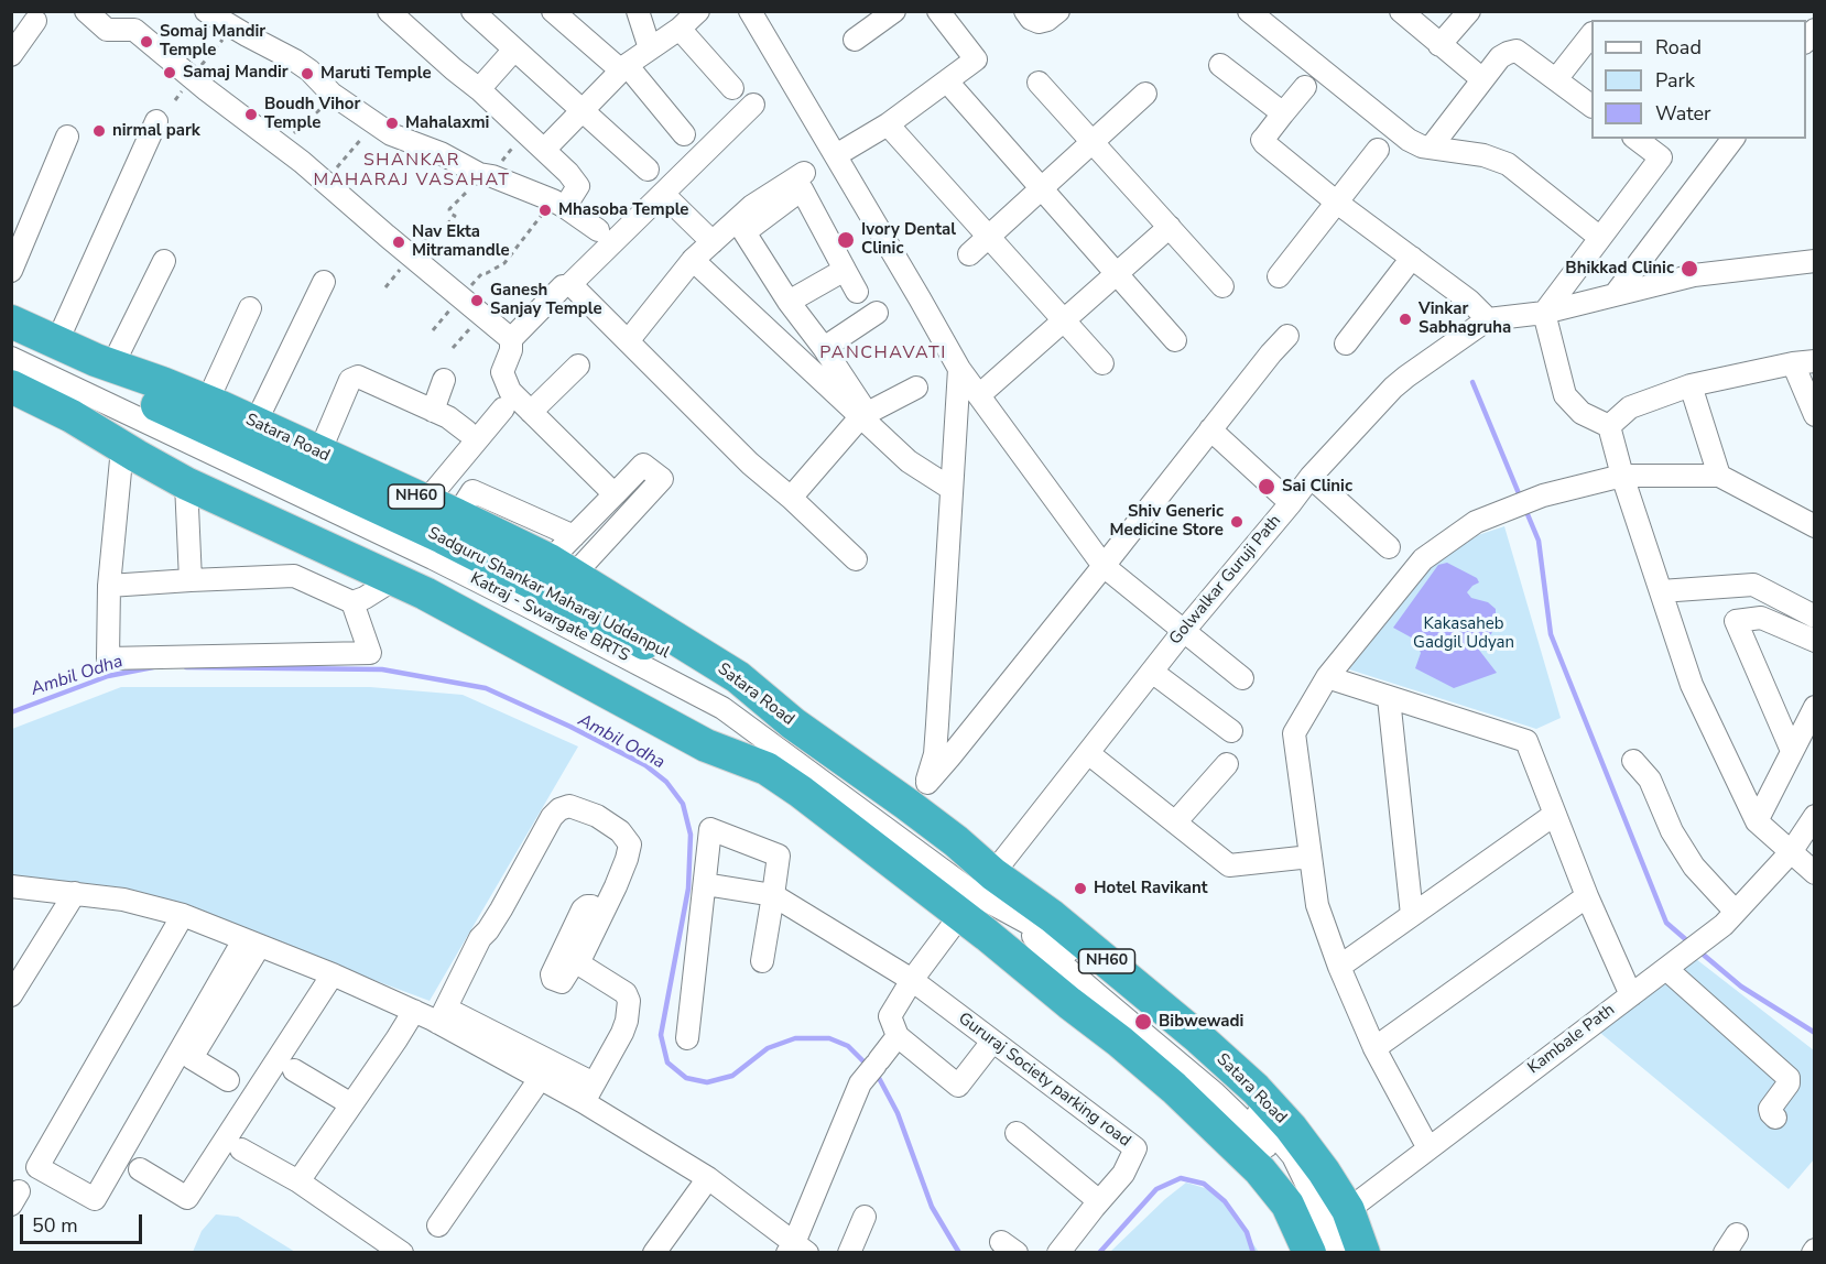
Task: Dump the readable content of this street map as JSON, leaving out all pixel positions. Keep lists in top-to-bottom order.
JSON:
{
  "streets": {
    "highway": ["Satara Road", "NH60", "Sadguru Shankar Maharaj Uddanpul"],
    "street": [
      "Golwalkar Guruji Path",
      "Katraj - Swargate BRTS",
      "Kambale Path",
      "Gururaj Society parking road"
    ]
  },
  "crossings": [
    ["Satara Road", "Golwalkar Guruji Path"],
    ["Satara Road", "Sadguru Shankar Maharaj Uddanpul"],
    ["Satara Road", "Katraj - Swargate BRTS"],
    ["Satara Road", "Kambale Path"],
    ["Golwalkar Guruji Path", "Katraj - Swargate BRTS"],
    ["Katraj - Swargate BRTS", "Kambale Path"]
  ],
  "districts": ["SHANKAR MAHARAJ VASAHAT", "PANCHAVATI"],
  "water": ["Ambil Odha"],
  "parks": ["Kakasaheb Gadgil Udyan"],
  "places": [
    "Somaj Mandir Temple",
    "Samaj Mandir",
    "Maruti Temple",
    "Boudh Vihor Temple",
    "Mahalaxmi",
    "nirmal park",
    "Mhasoba Temple",
    "Ivory Dental Clinic",
    "Nav Ekta Mitramandle",
    "Bhikkad Clinic",
    "Ganesh Sanjay Temple",
    "Vinkar Sabhagruha",
    "Sai Clinic",
    "Shiv Generic Medicine Store",
    "Hotel Ravikant",
    "Bibwewadi"
  ],
  "legend": ["Road", "Park", "Water"],
  "scale_bar": "50 m"
}
